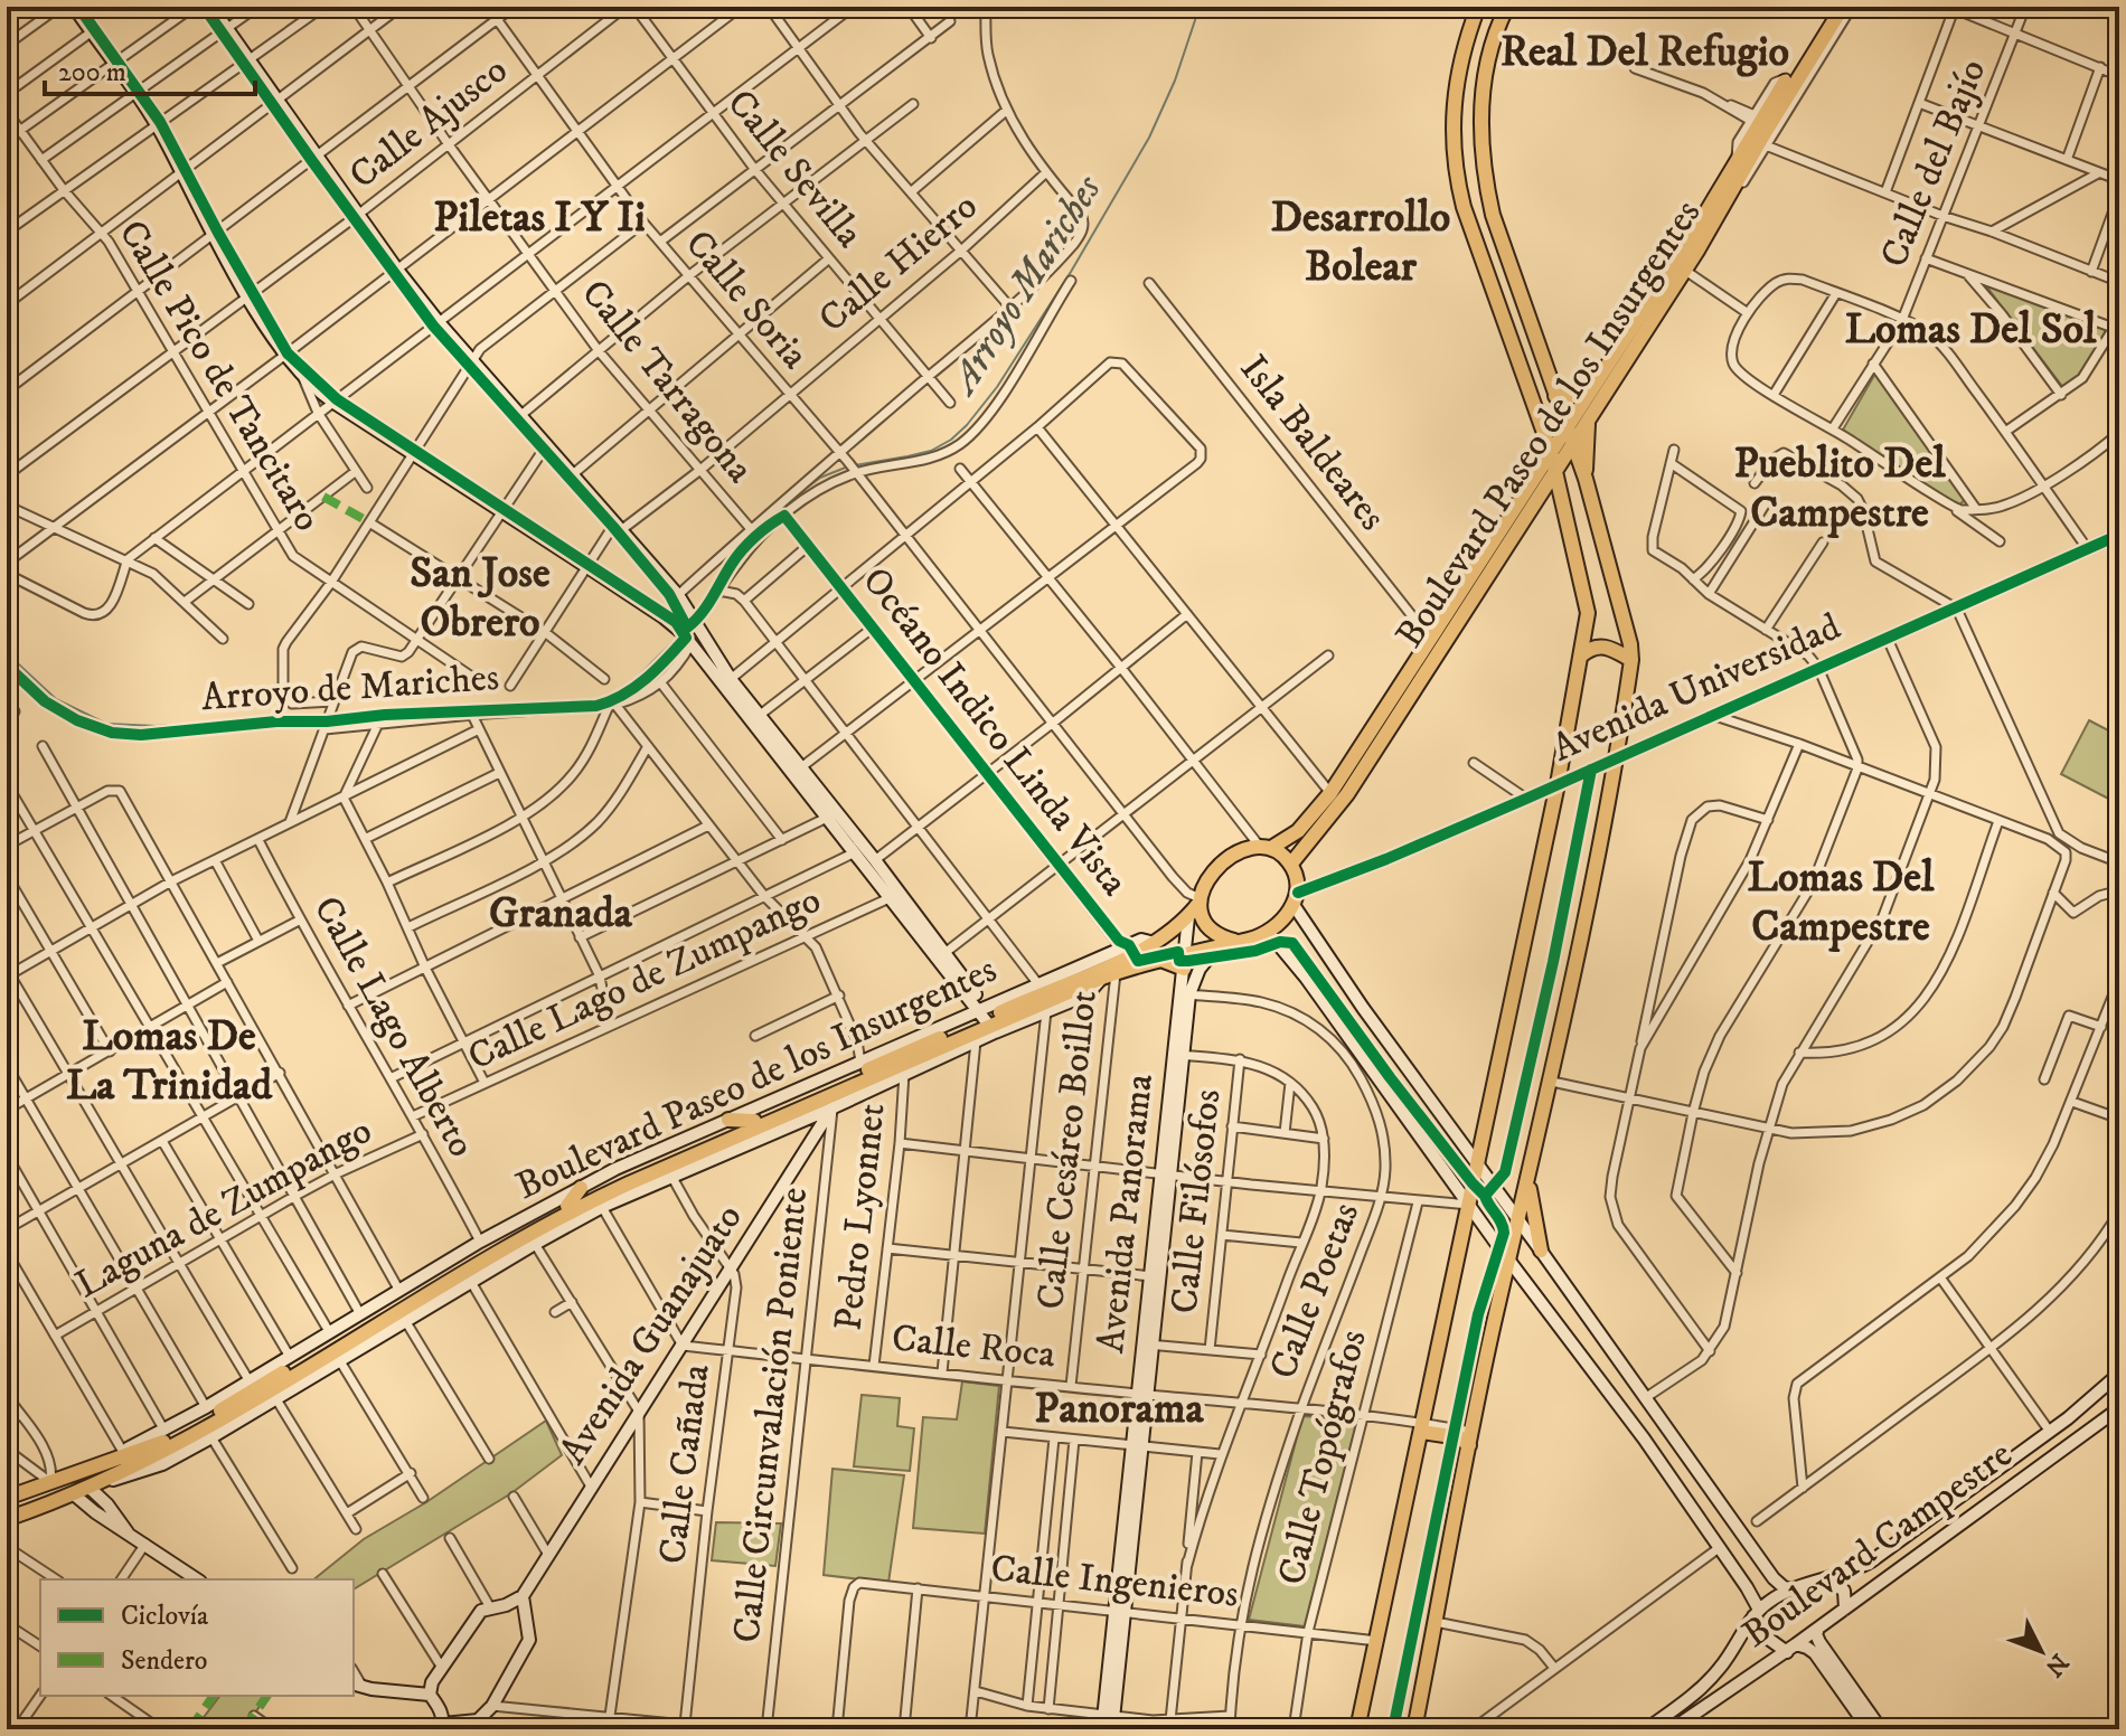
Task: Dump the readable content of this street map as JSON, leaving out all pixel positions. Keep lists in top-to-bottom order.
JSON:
{
  "streets": {
    "main road": ["Boulevard Paseo de los Insurgentes"],
    "street": [
      "Calle Ajusco",
      "Calle del Bajío",
      "Calle Sevilla",
      "Calle Hierro",
      "Calle Soria",
      "Calle Pico de Tancitaro",
      "Calle Tarragona",
      "Isla Baldeares",
      "Avenida Universidad",
      "Calle Lago de Zumpango",
      "Calle Lago Alberto",
      "Calle Cesáreo Boillot",
      "Calle Filósofos",
      "Laguna de Zumpango",
      "Avenida Panorama",
      "Pedro Lyonnet",
      "Calle Poetas",
      "Avenida Guanajuato",
      "Calle Roca",
      "Calle Circunvalación Poniente",
      "Calle Topógrafos",
      "Calle Cañada",
      "Boulevard Campestre",
      "Calle Ingenieros"
    ],
    "cycle path": ["Arroyo de Mariches", "Océano Indico Linda Vista"]
  },
  "crossings": [
    ["Calle Ajusco", "Calle Soria"],
    ["Calle Ajusco", "Calle Pico de Tancitaro"],
    ["Calle Ajusco", "Calle Tarragona"],
    ["Calle Sevilla", "Calle Hierro"],
    ["Calle Hierro", "Calle Soria"],
    ["Calle Hierro", "Calle Tarragona"],
    ["Calle Soria", "Boulevard Paseo de los Insurgentes"],
    ["Calle Soria", "Avenida Universidad"],
    ["Calle Soria", "Avenida Panorama"],
    ["Boulevard Paseo de los Insurgentes", "Isla Baldeares"],
    ["Boulevard Paseo de los Insurgentes", "Avenida Universidad"],
    ["Boulevard Paseo de los Insurgentes", "Calle Lago Alberto"],
    ["Boulevard Paseo de los Insurgentes", "Calle Cesáreo Boillot"],
    ["Boulevard Paseo de los Insurgentes", "Avenida Panorama"],
    ["Boulevard Paseo de los Insurgentes", "Pedro Lyonnet"],
    ["Boulevard Paseo de los Insurgentes", "Avenida Guanajuato"],
    ["Boulevard Paseo de los Insurgentes", "Calle Circunvalación Poniente"],
    ["Avenida Universidad", "Avenida Panorama"],
    ["Calle Lago de Zumpango", "Calle Lago Alberto"],
    ["Calle Lago Alberto", "Laguna de Zumpango"],
    ["Calle Cesáreo Boillot", "Calle Roca"],
    ["Avenida Panorama", "Calle Poetas"],
    ["Avenida Panorama", "Calle Roca"],
    ["Avenida Panorama", "Calle Ingenieros"],
    ["Pedro Lyonnet", "Calle Roca"],
    ["Calle Poetas", "Calle Roca"],
    ["Calle Poetas", "Calle Ingenieros"],
    ["Avenida Guanajuato", "Calle Roca"],
    ["Avenida Guanajuato", "Calle Circunvalación Poniente"],
    ["Avenida Guanajuato", "Calle Cañada"],
    ["Calle Roca", "Calle Circunvalación Poniente"],
    ["Calle Roca", "Calle Topógrafos"],
    ["Calle Roca", "Calle Cañada"],
    ["Calle Topógrafos", "Calle Ingenieros"]
  ],
  "districts": [
    "Real Del Refugio",
    "Piletas I Y Ii",
    "Desarrollo Bolear",
    "Lomas Del Sol",
    "Pueblito Del Campestre",
    "San Jose Obrero",
    "Lomas Del Campestre",
    "Granada",
    "Lomas De La Trinidad",
    "Panorama"
  ],
  "water": ["Arroyo Mariches"],
  "legend": ["Ciclovía", "Sendero"],
  "scale_bar": "200 m",
  "north": "bottom right"
}
